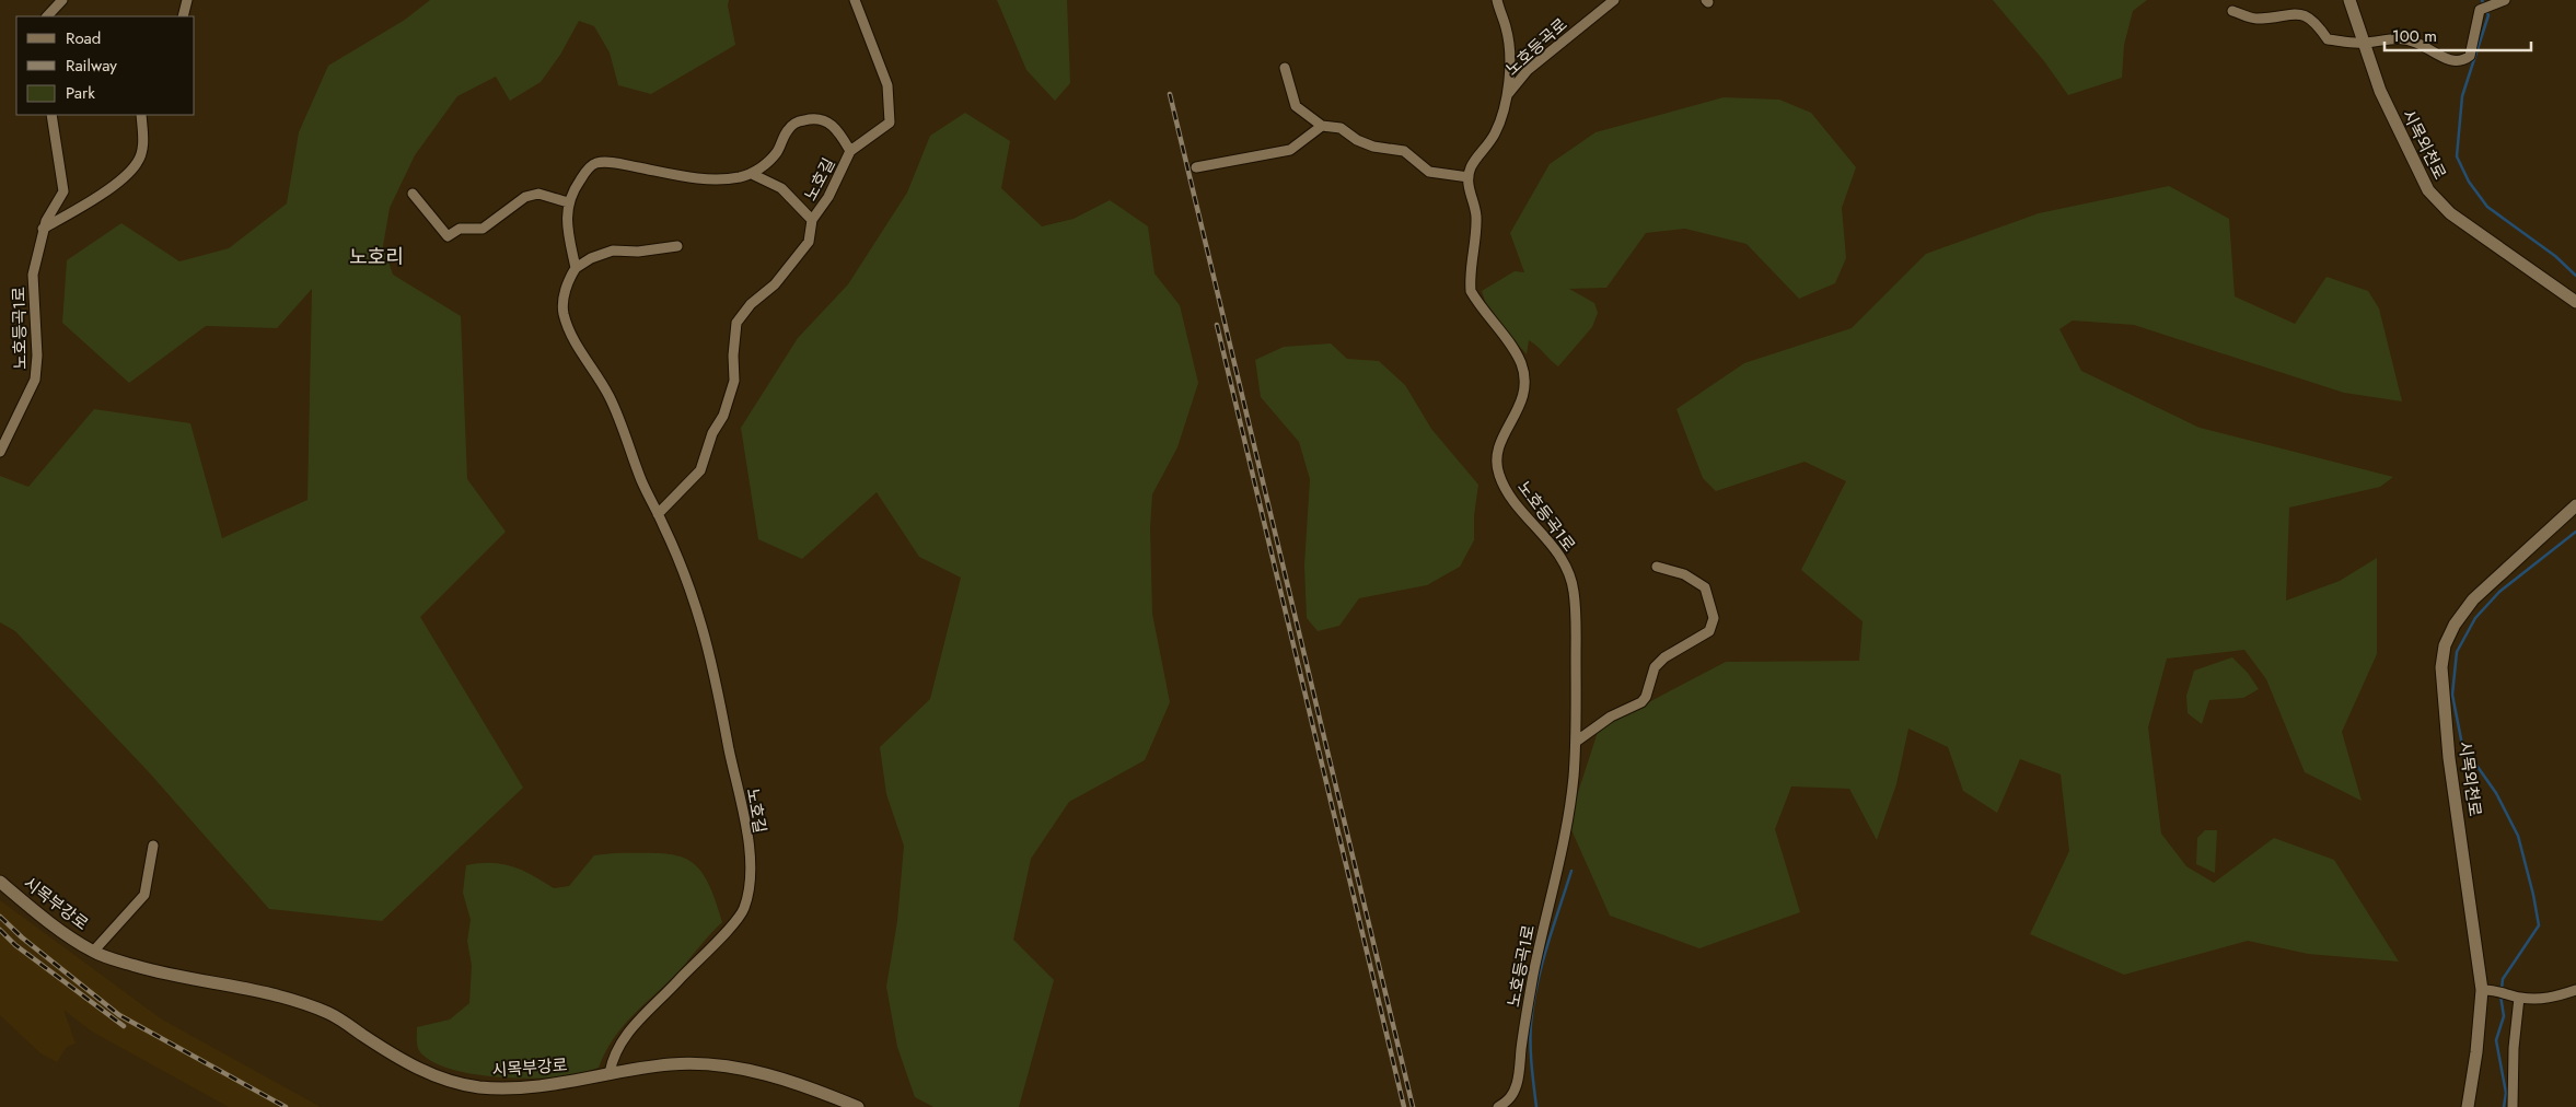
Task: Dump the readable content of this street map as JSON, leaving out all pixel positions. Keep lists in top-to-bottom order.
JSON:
{
  "streets": {
    "street": [
      "노호등곡로",
      "시목외천로",
      "노호길",
      "노호등곡1로",
      "시목부강로"
    ]
  },
  "crossings": [
    ["노호길", "시목부강로"]
  ],
  "districts": ["노호리"],
  "legend": ["Road", "Railway", "Park"],
  "scale_bar": "100 m"
}
